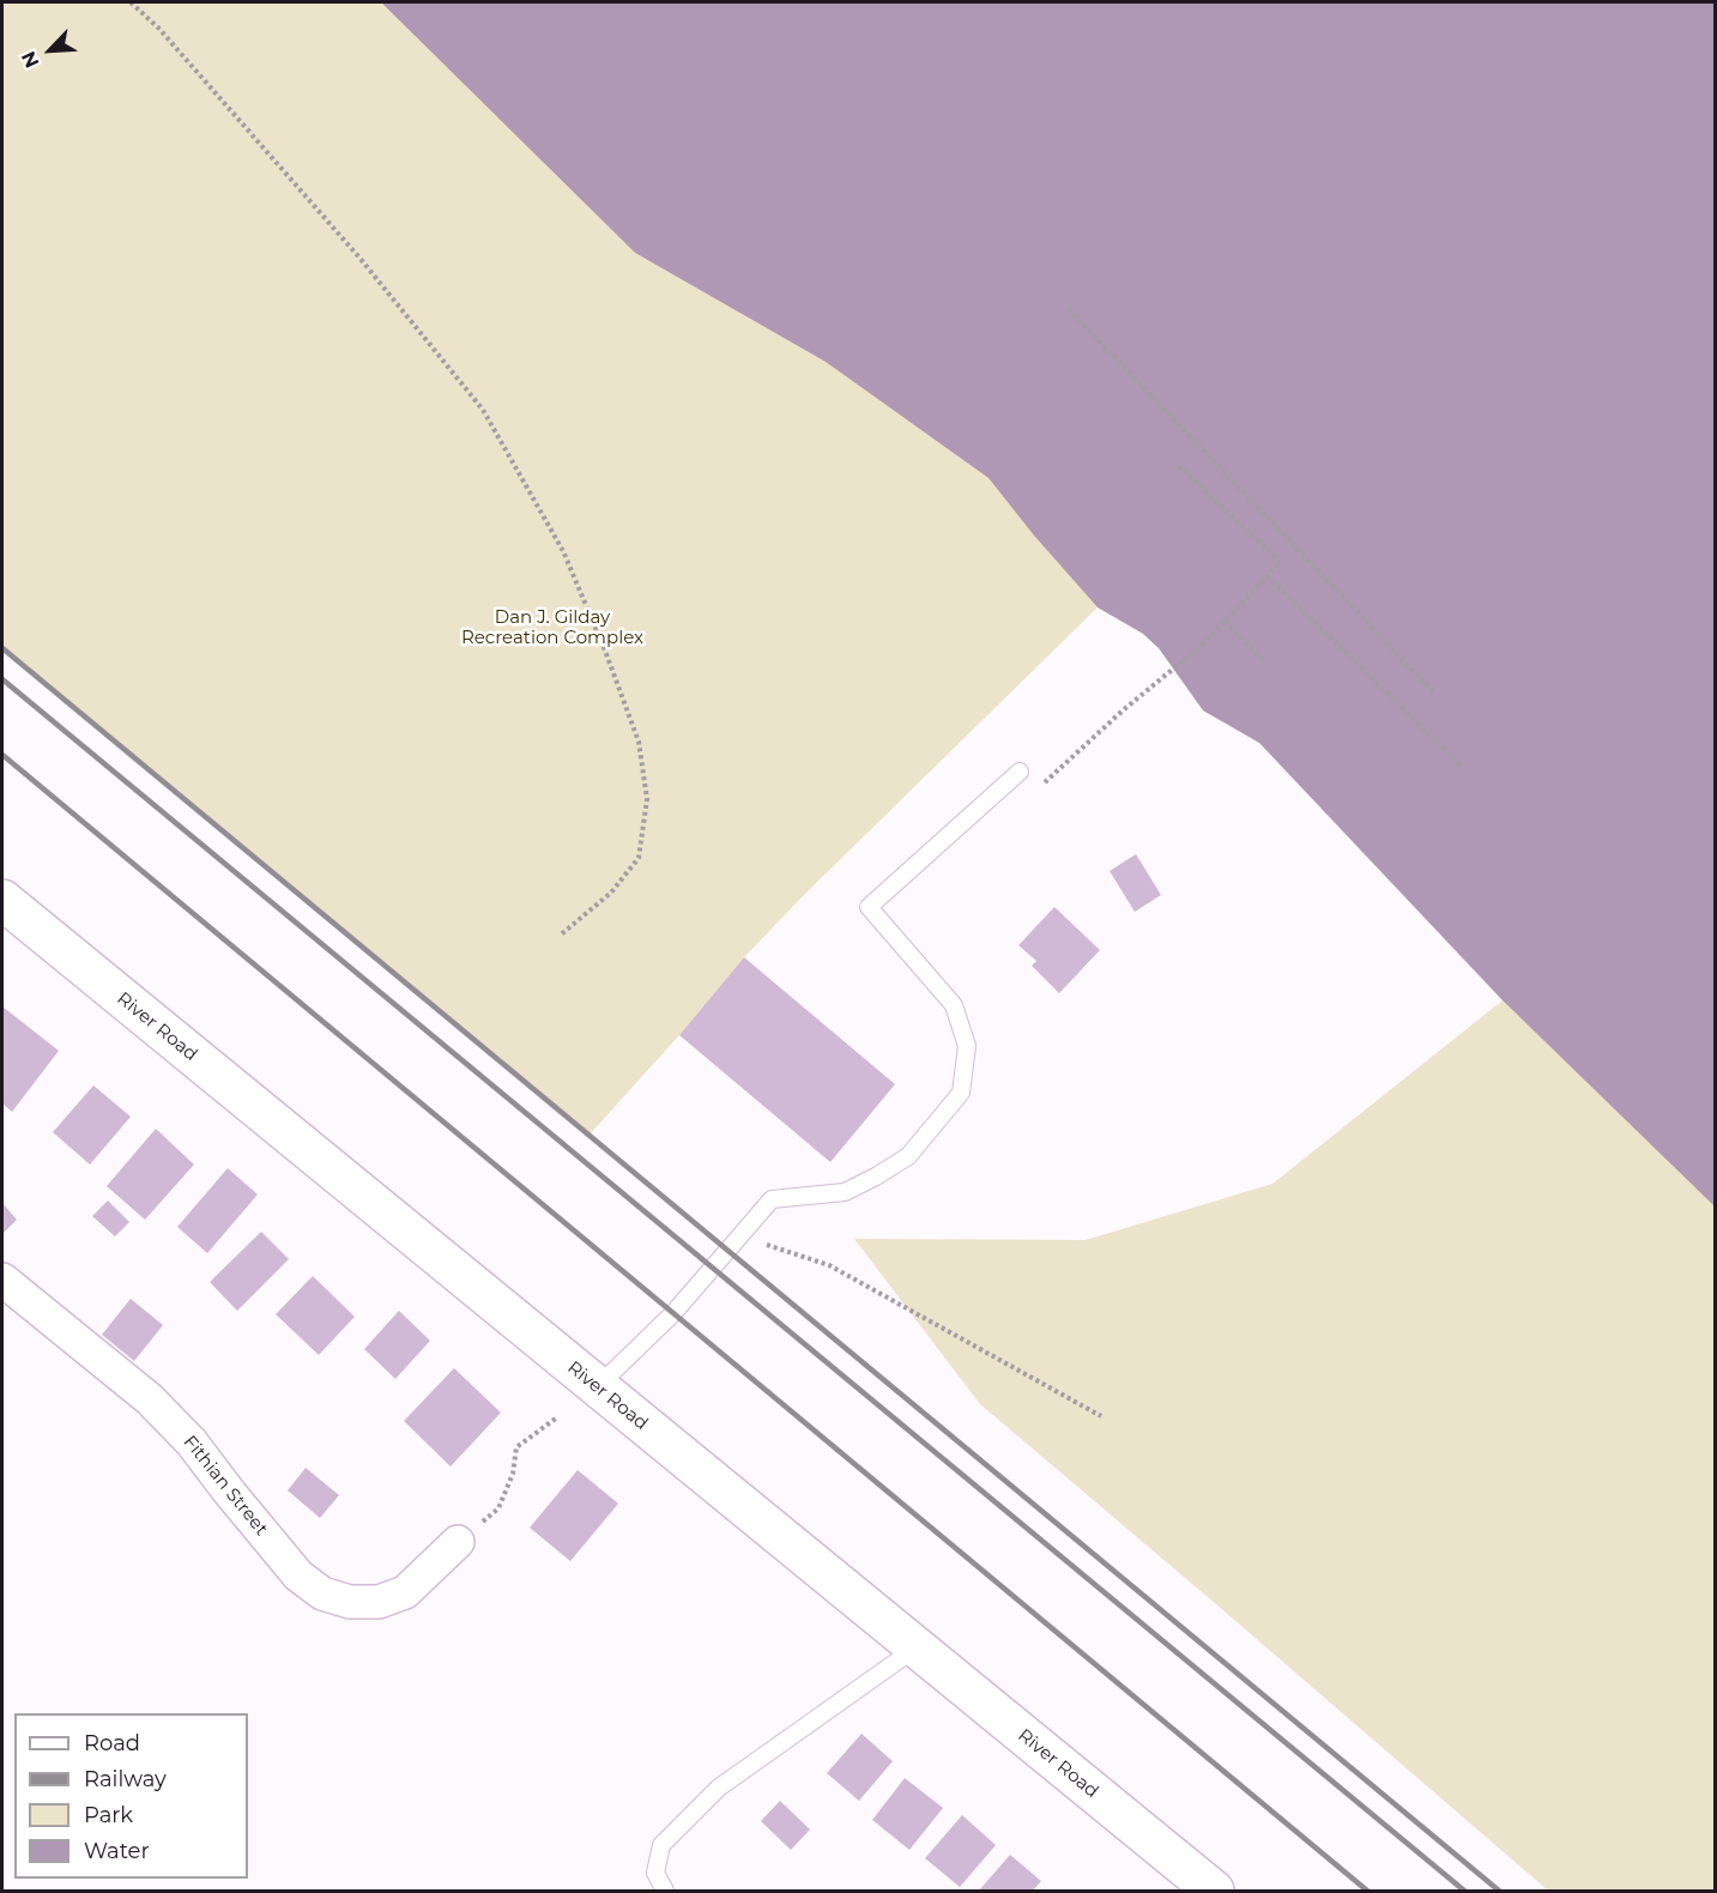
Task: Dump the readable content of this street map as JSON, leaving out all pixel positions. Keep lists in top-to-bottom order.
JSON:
{
  "streets": {
    "main road": ["River Road"],
    "street": ["Fithian Street"]
  },
  "parks": ["Dan J. Gilday Recreation Complex"],
  "legend": [
    "Road",
    "Railway",
    "Park",
    "Water"
  ],
  "north": "bottom left"
}
